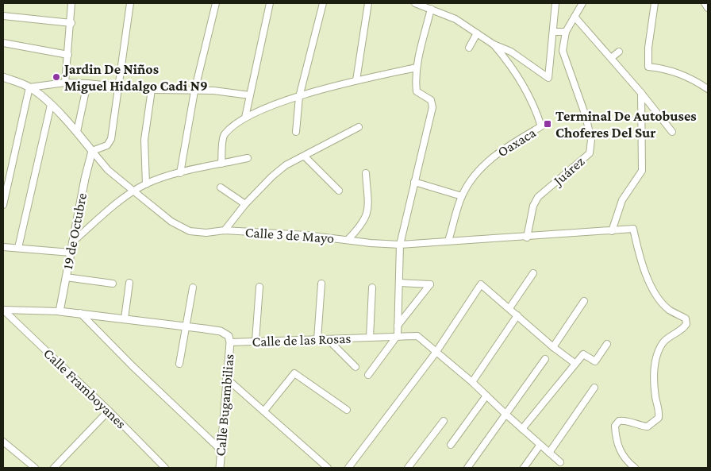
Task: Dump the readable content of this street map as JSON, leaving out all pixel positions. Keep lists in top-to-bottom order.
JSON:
{
  "streets": {
    "street": [
      "Oaxaca",
      "Juárez",
      "19 de Octubre",
      "Calle 3 de Mayo",
      "Calle de las Rosas",
      "Calle Framboyanes",
      "Calle Bugambilias"
    ]
  },
  "crossings": [
    ["Oaxaca", "Calle 3 de Mayo"],
    ["Juárez", "Calle 3 de Mayo"],
    ["19 de Octubre", "Calle 3 de Mayo"],
    ["Calle de las Rosas", "Calle Bugambilias"]
  ],
  "places": {
    "other": ["Jardin De Niños Miguel Hidalgo Cadi N9"],
    "transit": ["Terminal De Autobuses Choferes Del Sur"]
  }
}
